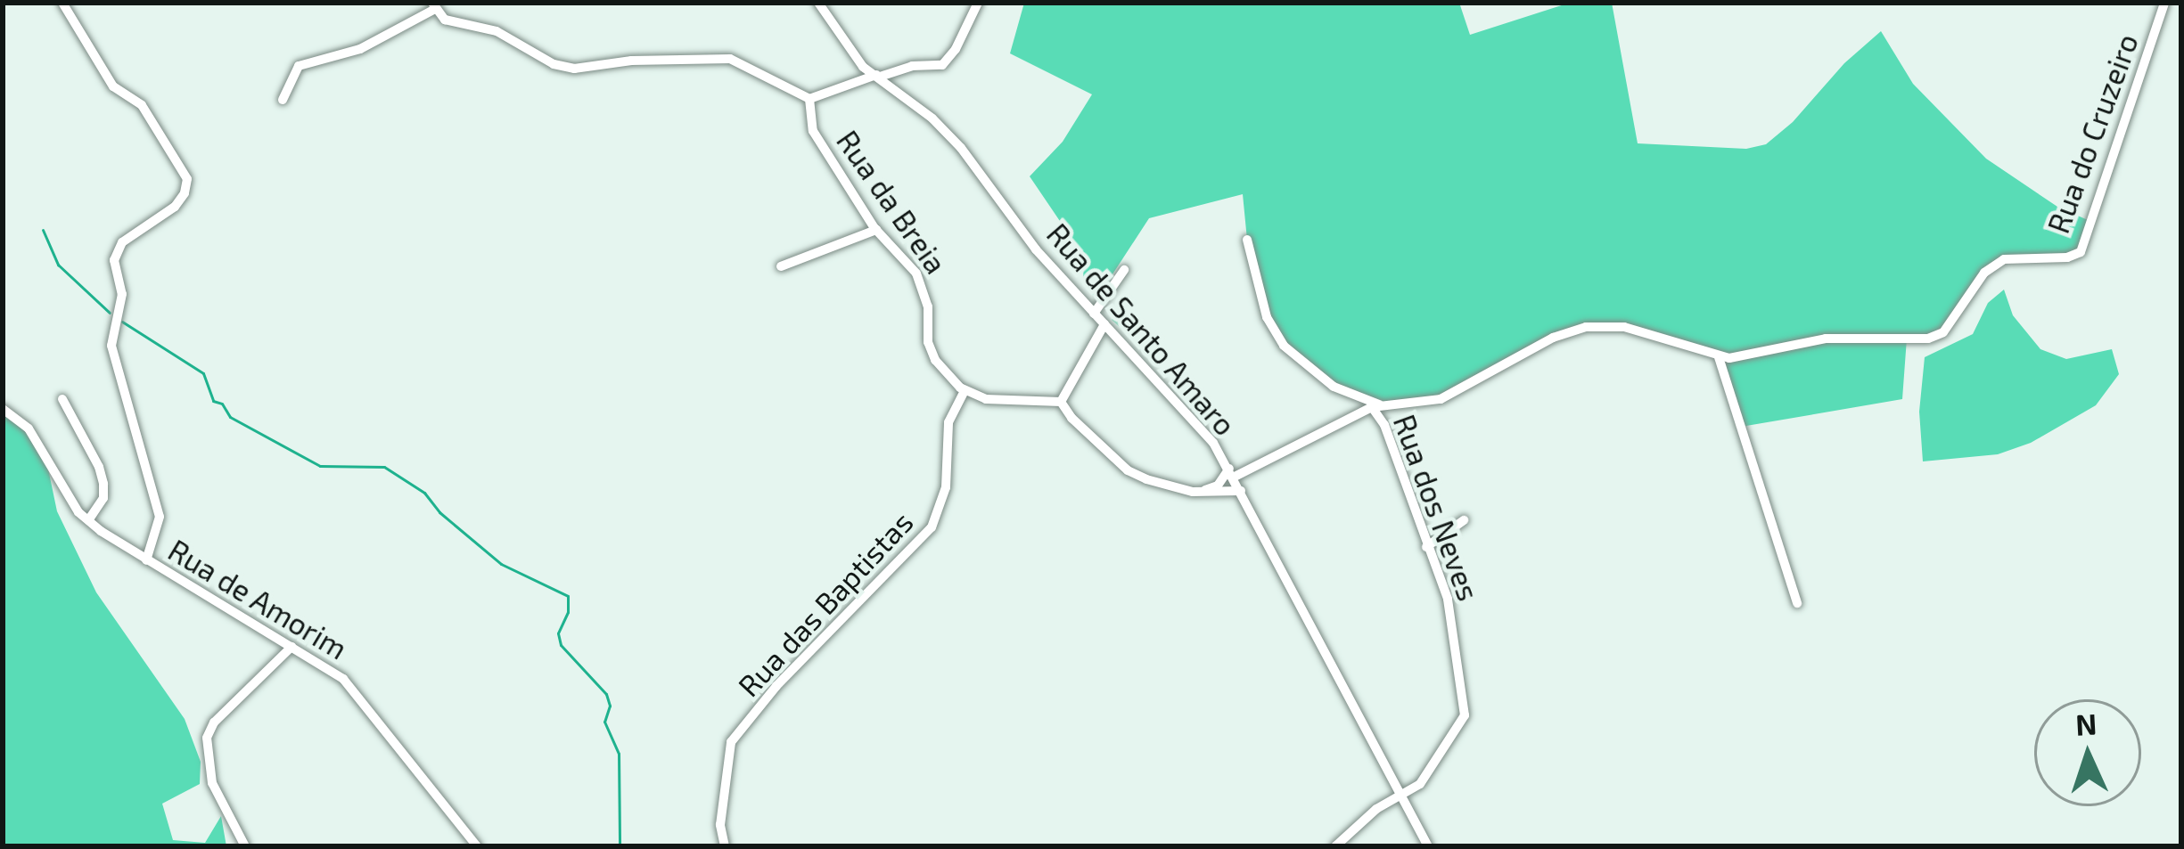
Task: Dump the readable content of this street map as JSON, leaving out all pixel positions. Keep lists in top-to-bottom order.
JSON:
{
  "streets": {
    "street": [
      "Rua do Cruzeiro",
      "Rua da Breia",
      "Rua de Santo Amaro",
      "Rua dos Neves",
      "Rua de Amorim",
      "Rua das Baptistas"
    ]
  },
  "crossings": [
    ["Rua do Cruzeiro", "Rua de Santo Amaro"],
    ["Rua do Cruzeiro", "Rua dos Neves"],
    ["Rua da Breia", "Rua das Baptistas"],
    ["Rua de Santo Amaro", "Rua dos Neves"]
  ],
  "north": "top"
}
